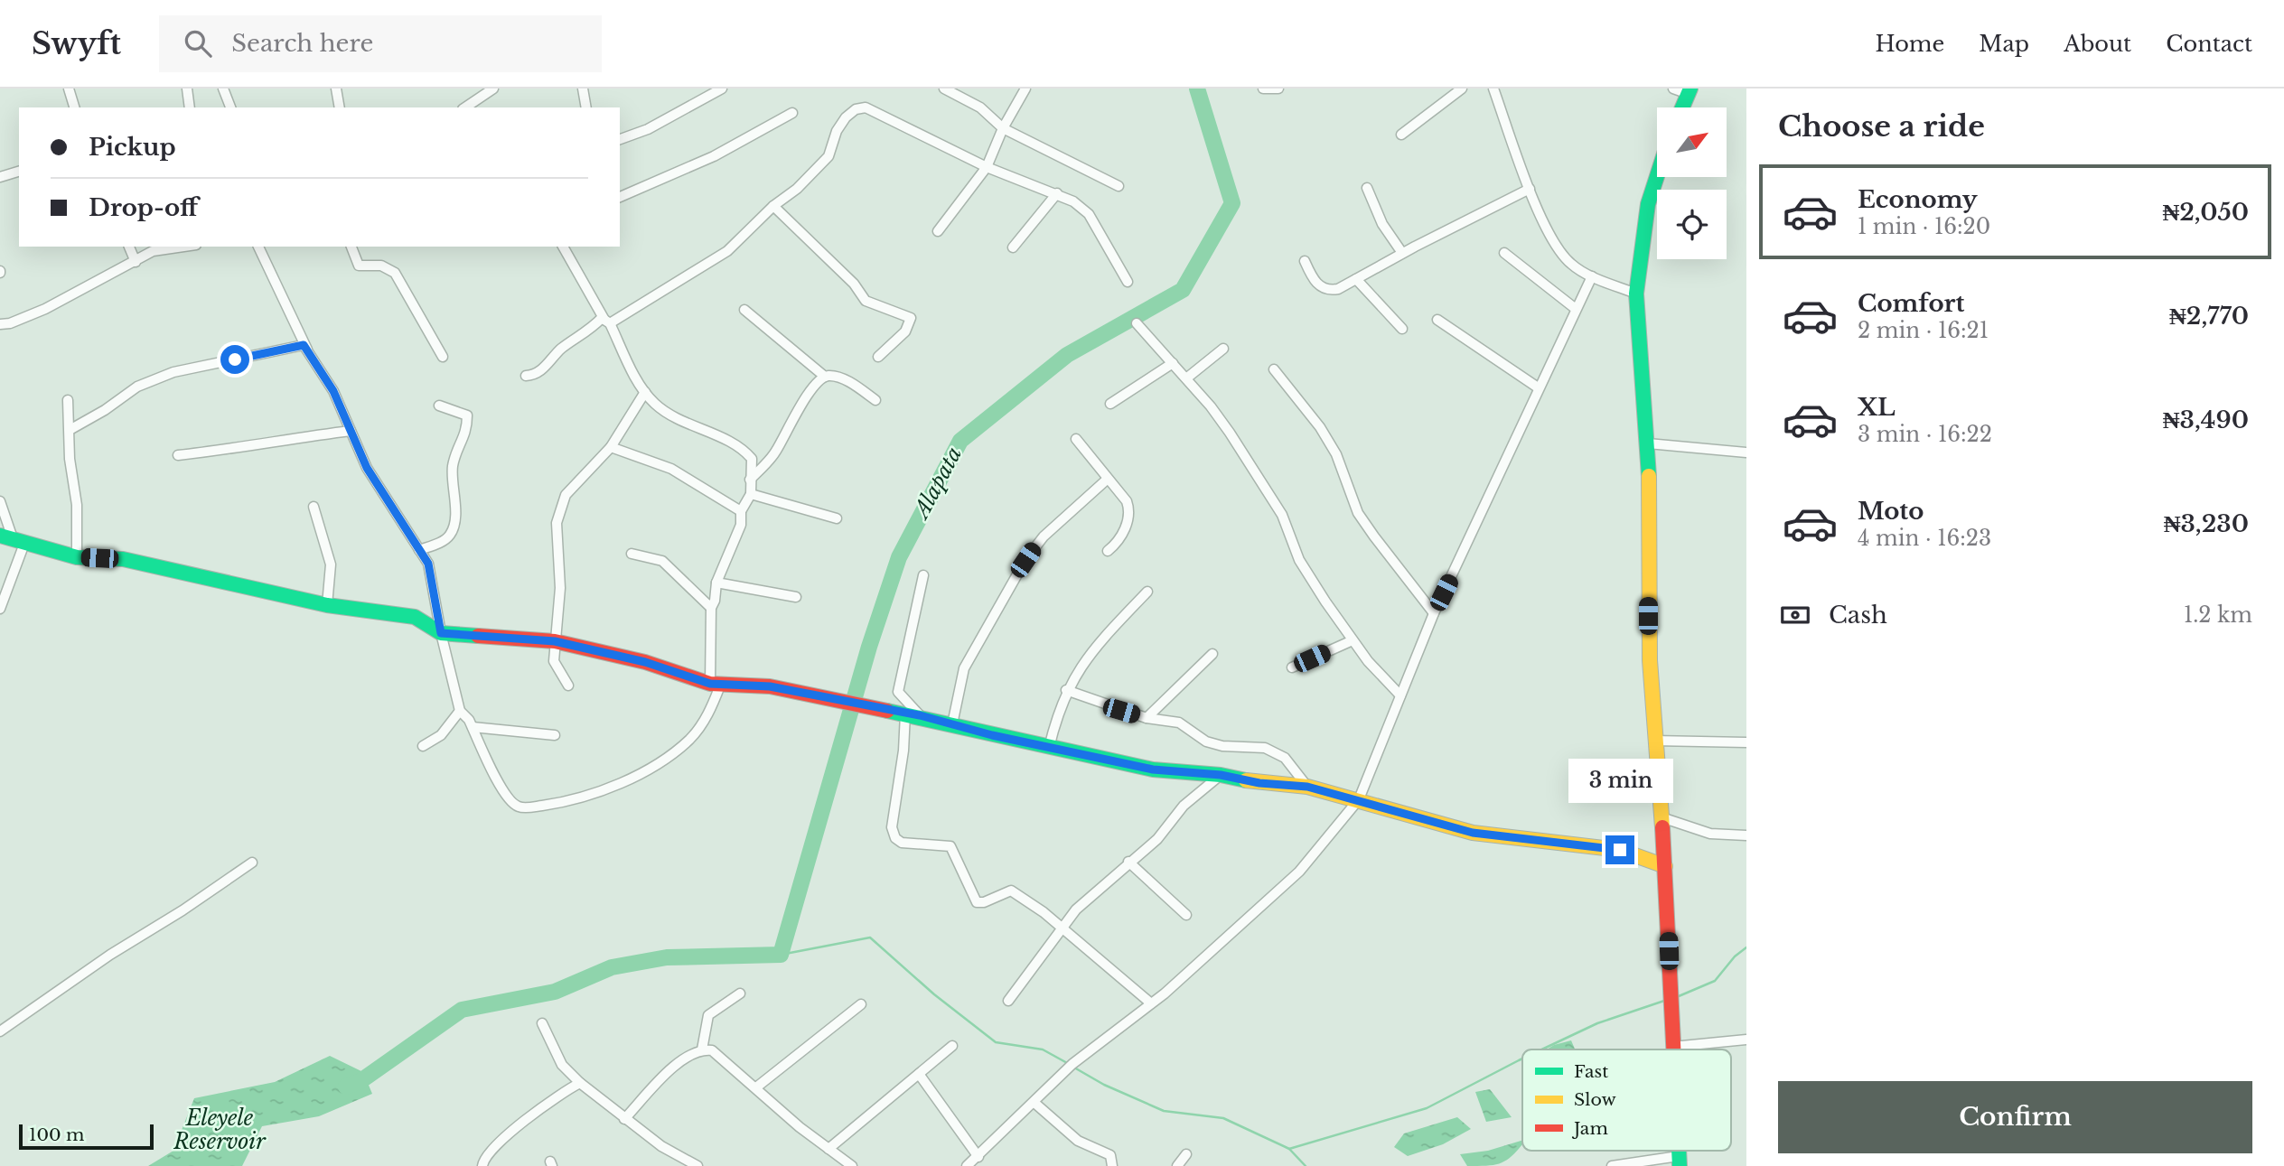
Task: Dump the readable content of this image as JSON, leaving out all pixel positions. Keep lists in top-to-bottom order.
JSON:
{
  "water": ["Alapata", "Eleyele Reservoir"],
  "legend": ["Fast", "Slow", "Jam"],
  "scale_bar": "100 m",
  "north": "top right",
  "page": {
    "header": "Swyft",
    "search": "Search here",
    "nav": [
      "Home",
      "Map",
      "About",
      "Contact"
    ],
    "heading": "Choose a ride",
    "banner": ["Pickup", "Drop-off"],
    "list": [
      {
        "name": "Economy",
        "note": "1 min · 16:20",
        "value": "₦2,050"
      },
      {
        "name": "Comfort",
        "note": "2 min · 16:21",
        "value": "₦2,770"
      },
      {
        "name": "XL",
        "note": "3 min · 16:22",
        "value": "₦3,490"
      },
      {
        "name": "Moto",
        "note": "4 min · 16:23",
        "value": "₦3,230"
      }
    ],
    "pay": ["Cash", "1.2 km"],
    "bubble": "3 min",
    "buttons": "Confirm",
    "scale": "100 m"
  }
}
